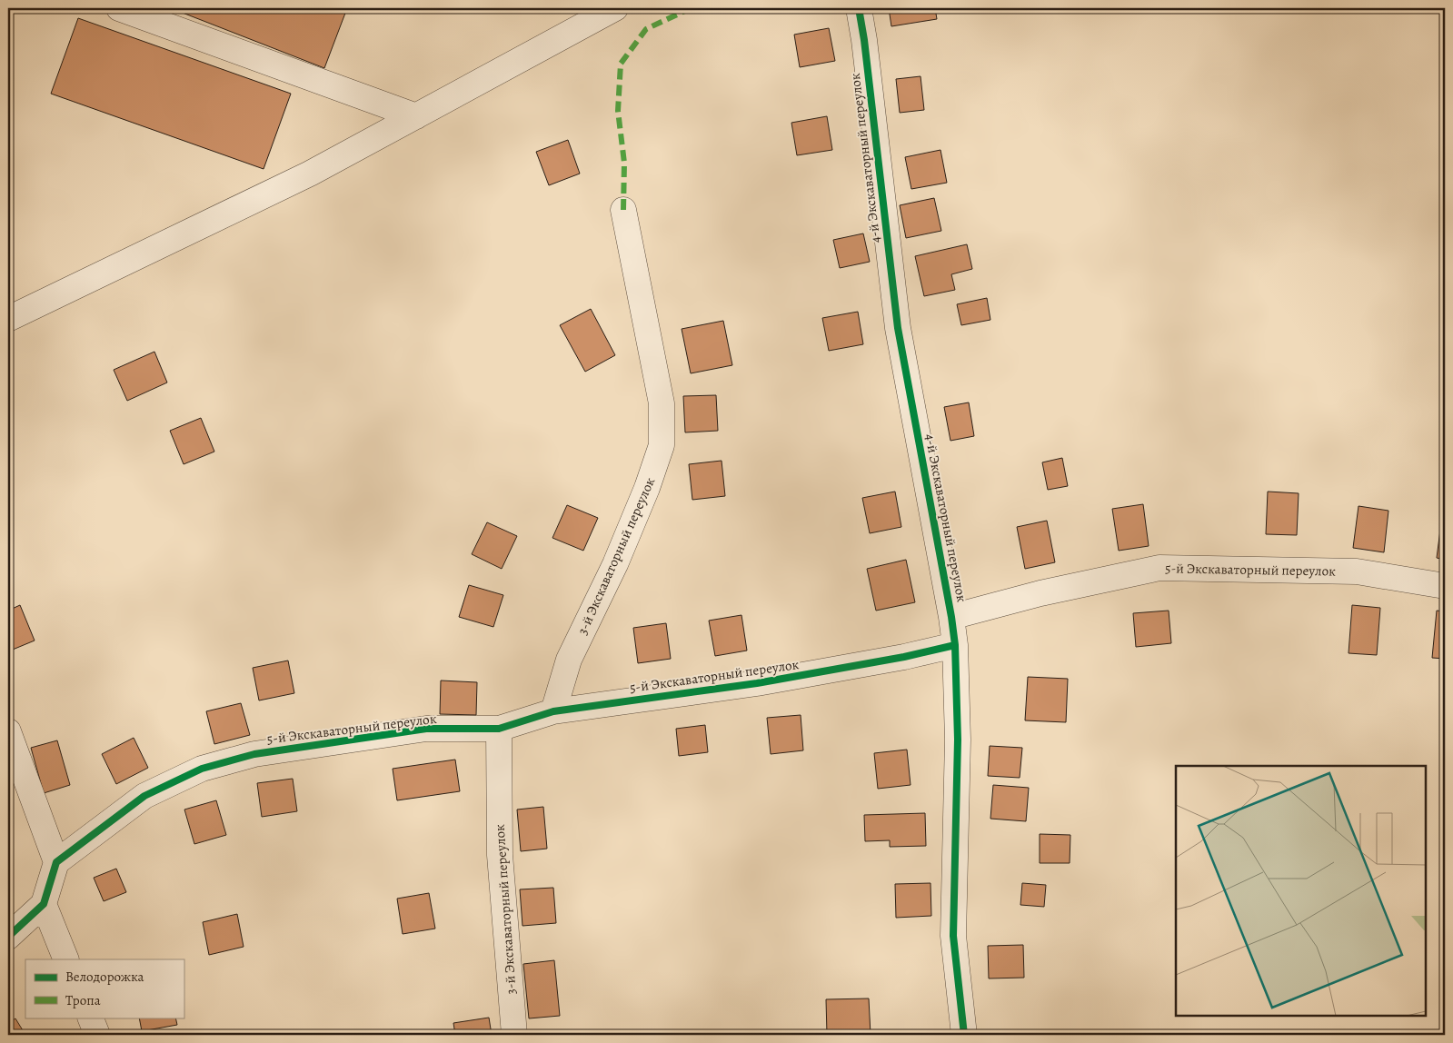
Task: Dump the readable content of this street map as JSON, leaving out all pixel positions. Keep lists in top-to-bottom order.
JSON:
{
  "streets": {
    "street": ["4-й Экскаваторный переулок", "3-й Экскаваторный переулок", "5-й Экскаваторный переулок"]
  },
  "crossings": [
    ["4-й Экскаваторный переулок", "5-й Экскаваторный переулок"],
    ["3-й Экскаваторный переулок", "5-й Экскаваторный переулок"]
  ],
  "legend": ["Велодорожка", "Тропа"]
}
